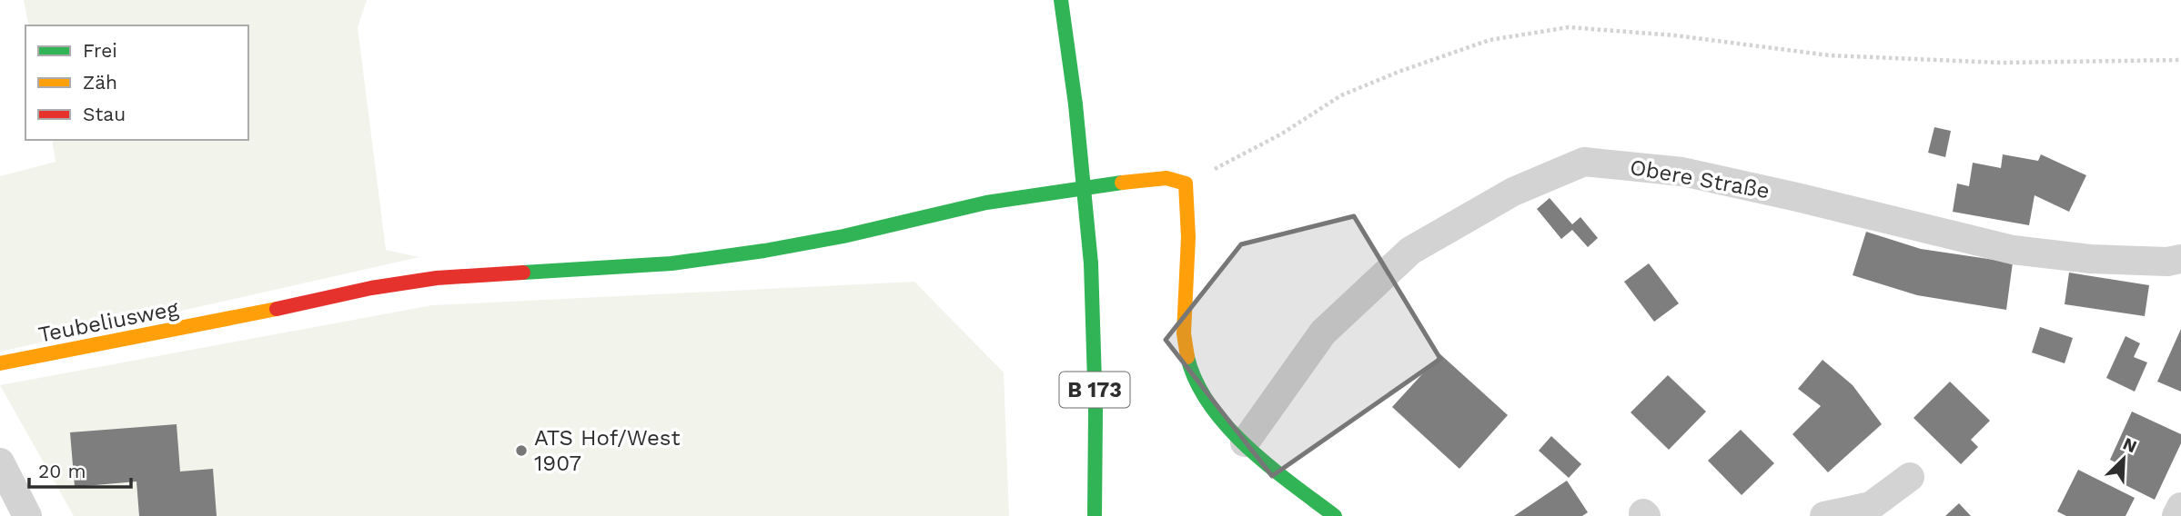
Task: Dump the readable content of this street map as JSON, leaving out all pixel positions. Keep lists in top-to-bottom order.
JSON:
{
  "streets": {
    "street": ["Obere Straße", "Teubeliusweg", "B 173"]
  },
  "places": ["ATS Hof/West 1907"],
  "legend": ["Frei", "Zäh", "Stau"],
  "scale_bar": "20 m",
  "north": "top right"
}
